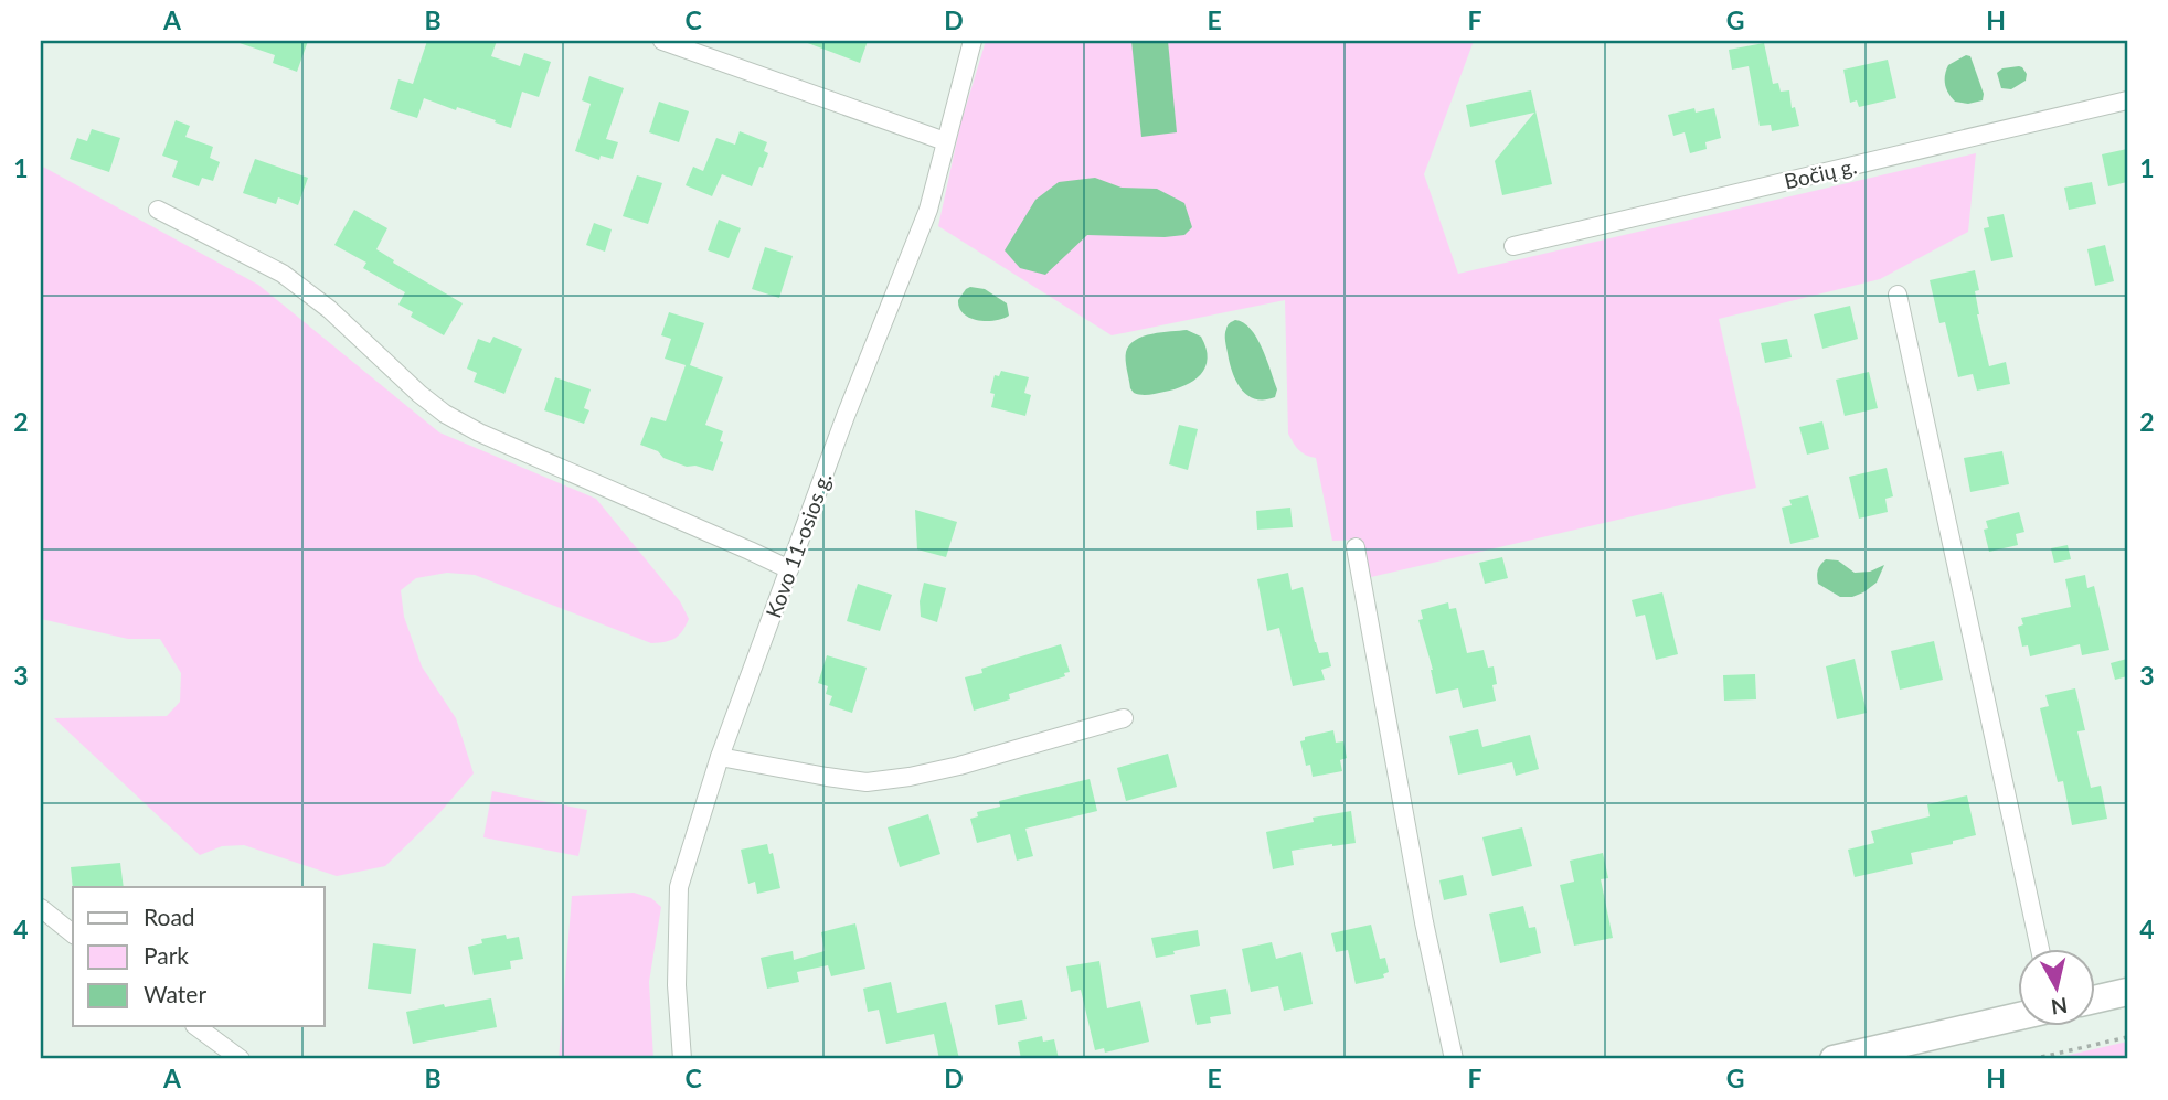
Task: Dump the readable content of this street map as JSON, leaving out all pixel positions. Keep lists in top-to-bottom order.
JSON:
{
  "streets": {
    "street": ["Bočių g.", "Kovo 11-osios g."]
  },
  "legend": ["Road", "Park", "Water"],
  "north": "bottom",
  "grid": {
    "columns": [
      "A",
      "B",
      "C",
      "D",
      "E",
      "F",
      "G",
      "H"
    ],
    "rows": [
      "1",
      "2",
      "3",
      "4"
    ]
  }
}
